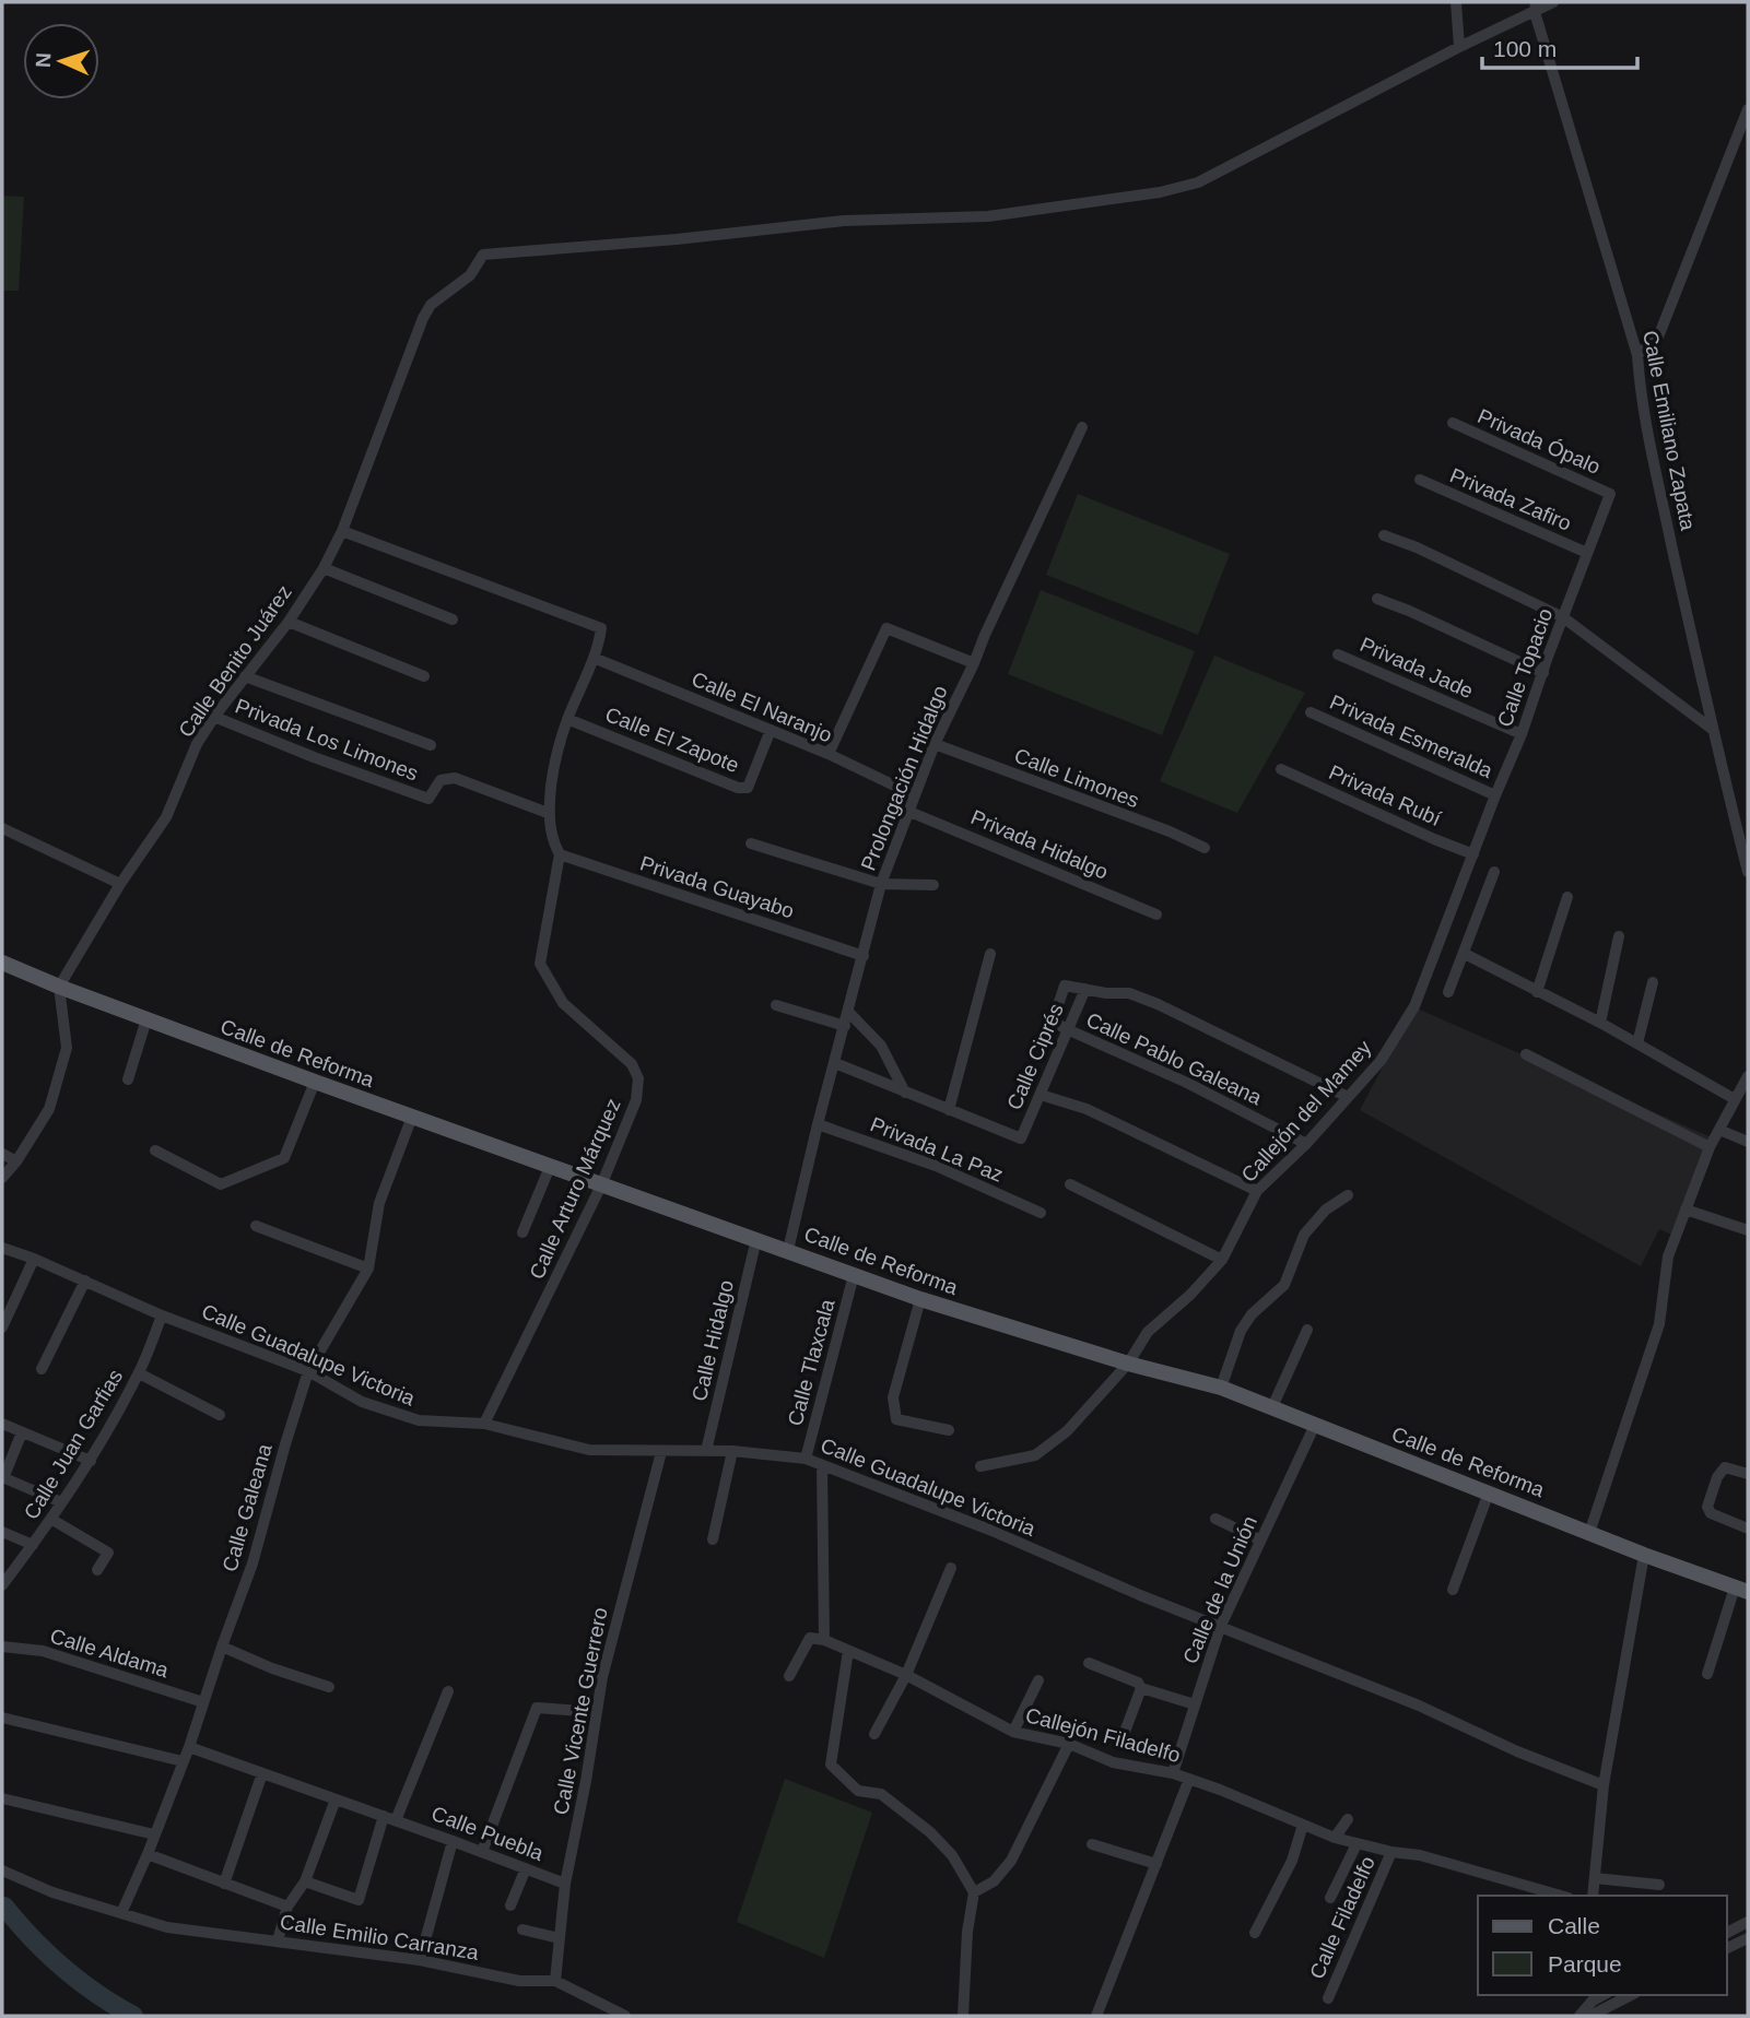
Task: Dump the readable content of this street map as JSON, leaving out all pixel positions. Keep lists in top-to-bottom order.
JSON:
{
  "streets": {
    "main road": ["Calle de Reforma"],
    "street": [
      "Calle Emiliano Zapata",
      "Privada Ópalo",
      "Privada Zafiro",
      "Calle Benito Juárez",
      "Privada Jade",
      "Calle Topacio",
      "Calle El Naranjo",
      "Privada Esmeralda",
      "Privada Los Limones",
      "Calle El Zapote",
      "Prolongación Hidalgo",
      "Calle Limones",
      "Privada Rubí",
      "Privada Hidalgo",
      "Privada Guayabo",
      "Calle Ciprés",
      "Calle Pablo Galeana",
      "Callejón del Mamey",
      "Privada La Paz",
      "Calle Arturo Márquez",
      "Calle Hidalgo",
      "Calle Guadalupe Victoria",
      "Calle Tlaxcala",
      "Calle Juan Garfias",
      "Calle Galeana",
      "Calle de la Unión",
      "Calle Aldama",
      "Calle Vicente Guerrero",
      "Callejón Filadelfo",
      "Calle Puebla",
      "Calle Filadelfo",
      "Calle Emilio Carranza"
    ]
  },
  "crossings": [
    ["Privada Ópalo", "Calle Topacio"],
    ["Privada Zafiro", "Calle Topacio"],
    ["Calle Benito Juárez", "Privada Los Limones"],
    ["Calle Benito Juárez", "Calle de Reforma"],
    ["Calle Benito Juárez", "Calle Arturo Márquez"],
    ["Privada Jade", "Calle Topacio"],
    ["Calle Topacio", "Privada Esmeralda"],
    ["Calle Topacio", "Privada Rubí"],
    ["Calle Topacio", "Callejón del Mamey"],
    ["Calle El Naranjo", "Calle El Zapote"],
    ["Calle El Naranjo", "Prolongación Hidalgo"],
    ["Calle El Naranjo", "Calle Arturo Márquez"],
    ["Privada Los Limones", "Calle Arturo Márquez"],
    ["Calle El Zapote", "Calle Arturo Márquez"],
    ["Prolongación Hidalgo", "Calle Limones"],
    ["Prolongación Hidalgo", "Privada Hidalgo"],
    ["Prolongación Hidalgo", "Privada Guayabo"],
    ["Prolongación Hidalgo", "Calle de Reforma"],
    ["Prolongación Hidalgo", "Privada La Paz"],
    ["Privada Rubí", "Callejón del Mamey"],
    ["Privada Guayabo", "Calle Arturo Márquez"],
    ["Calle de Reforma", "Callejón del Mamey"],
    ["Calle de Reforma", "Calle Arturo Márquez"],
    ["Calle de Reforma", "Calle Hidalgo"],
    ["Calle de Reforma", "Calle Tlaxcala"],
    ["Calle de Reforma", "Calle Galeana"],
    ["Calle de Reforma", "Calle de la Unión"],
    ["Calle Ciprés", "Calle Pablo Galeana"],
    ["Calle Pablo Galeana", "Callejón del Mamey"],
    ["Calle Arturo Márquez", "Calle Guadalupe Victoria"],
    ["Calle Hidalgo", "Calle Guadalupe Victoria"],
    ["Calle Guadalupe Victoria", "Calle Tlaxcala"],
    ["Calle Guadalupe Victoria", "Calle Juan Garfias"],
    ["Calle Guadalupe Victoria", "Calle Galeana"],
    ["Calle Guadalupe Victoria", "Calle de la Unión"],
    ["Calle Guadalupe Victoria", "Calle Vicente Guerrero"],
    ["Calle Galeana", "Calle Aldama"],
    ["Calle Galeana", "Calle Puebla"],
    ["Calle Galeana", "Calle Emilio Carranza"],
    ["Calle de la Unión", "Callejón Filadelfo"],
    ["Calle Vicente Guerrero", "Calle Puebla"],
    ["Calle Vicente Guerrero", "Calle Emilio Carranza"],
    ["Callejón Filadelfo", "Calle Filadelfo"]
  ],
  "legend": ["Calle", "Parque"],
  "scale_bar": "100 m",
  "north": "left"
}
